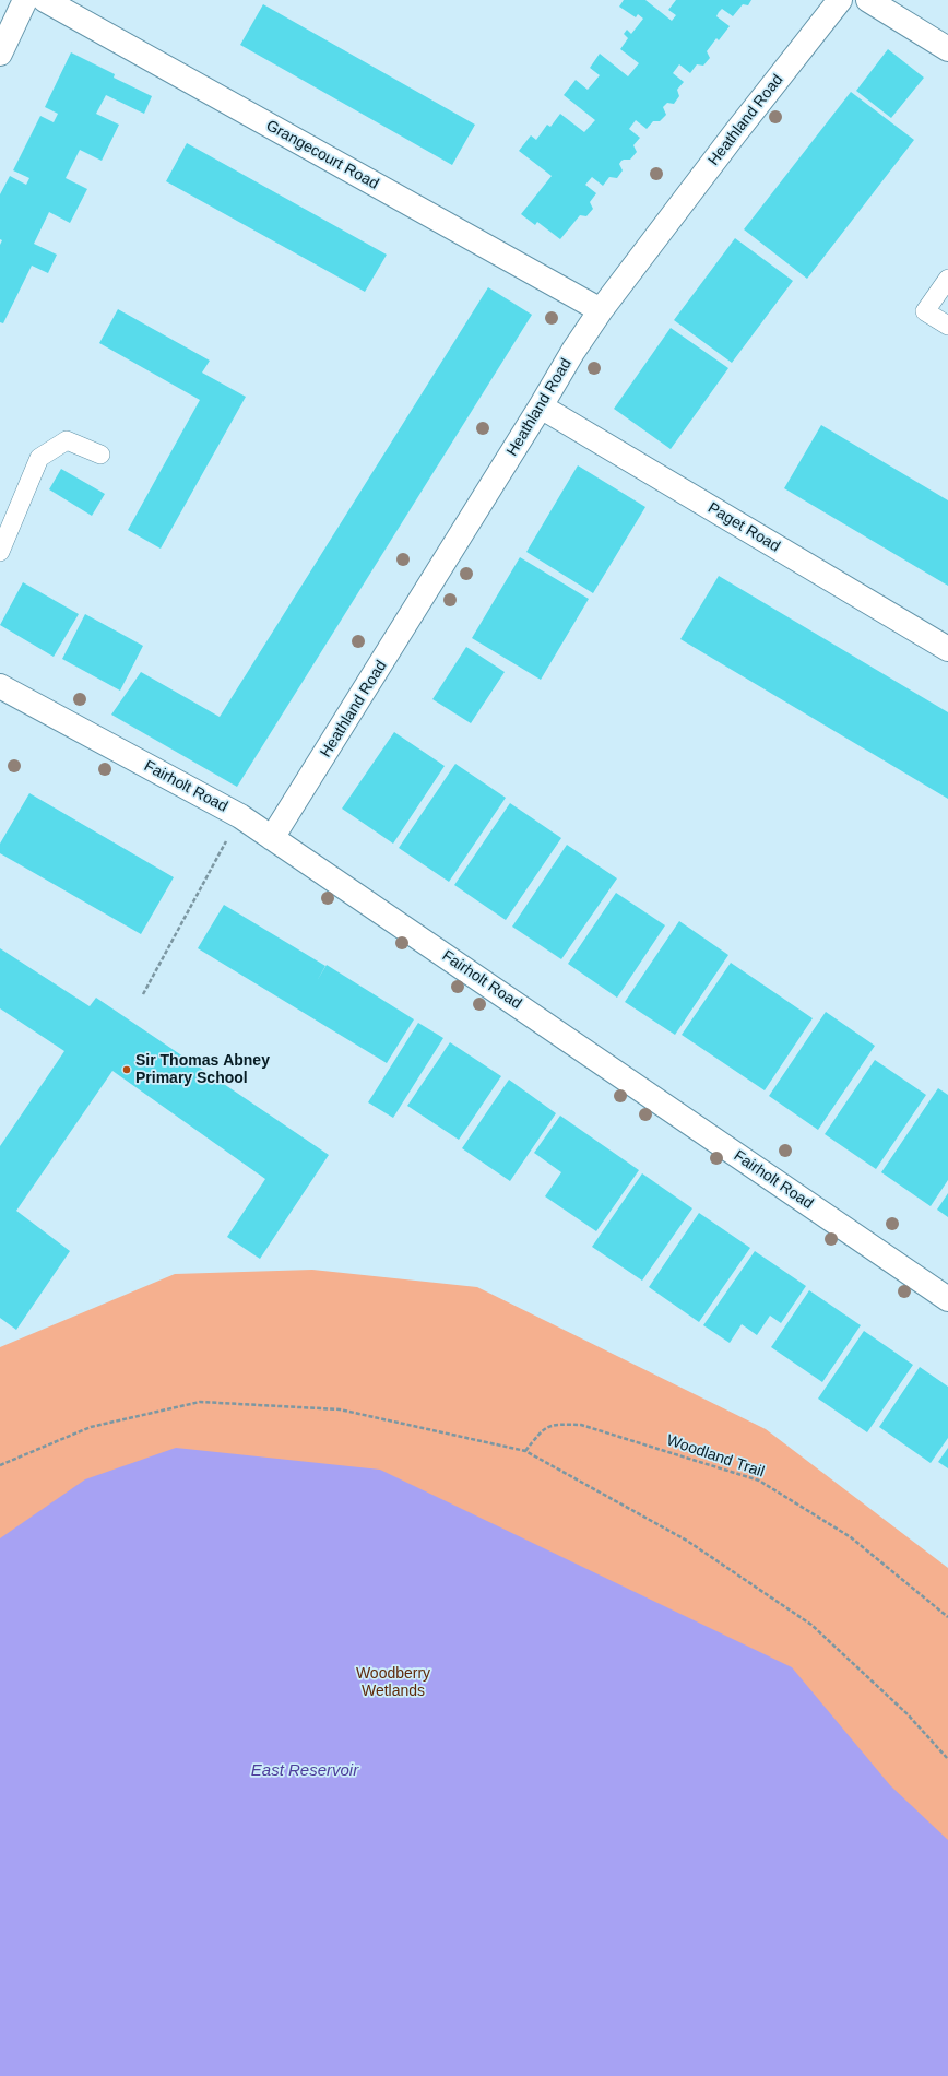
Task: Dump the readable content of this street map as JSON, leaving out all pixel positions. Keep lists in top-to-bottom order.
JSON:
{
  "streets": {
    "street": [
      "Heathland Road",
      "Grangecourt Road",
      "Paget Road",
      "Fairholt Road"
    ],
    "path": ["Woodland Trail"]
  },
  "crossings": [
    ["Heathland Road", "Grangecourt Road"],
    ["Heathland Road", "Paget Road"],
    ["Heathland Road", "Fairholt Road"]
  ],
  "water": ["East Reservoir"],
  "parks": ["Woodberry Wetlands"],
  "places": ["Sir Thomas Abney Primary School"]
}
